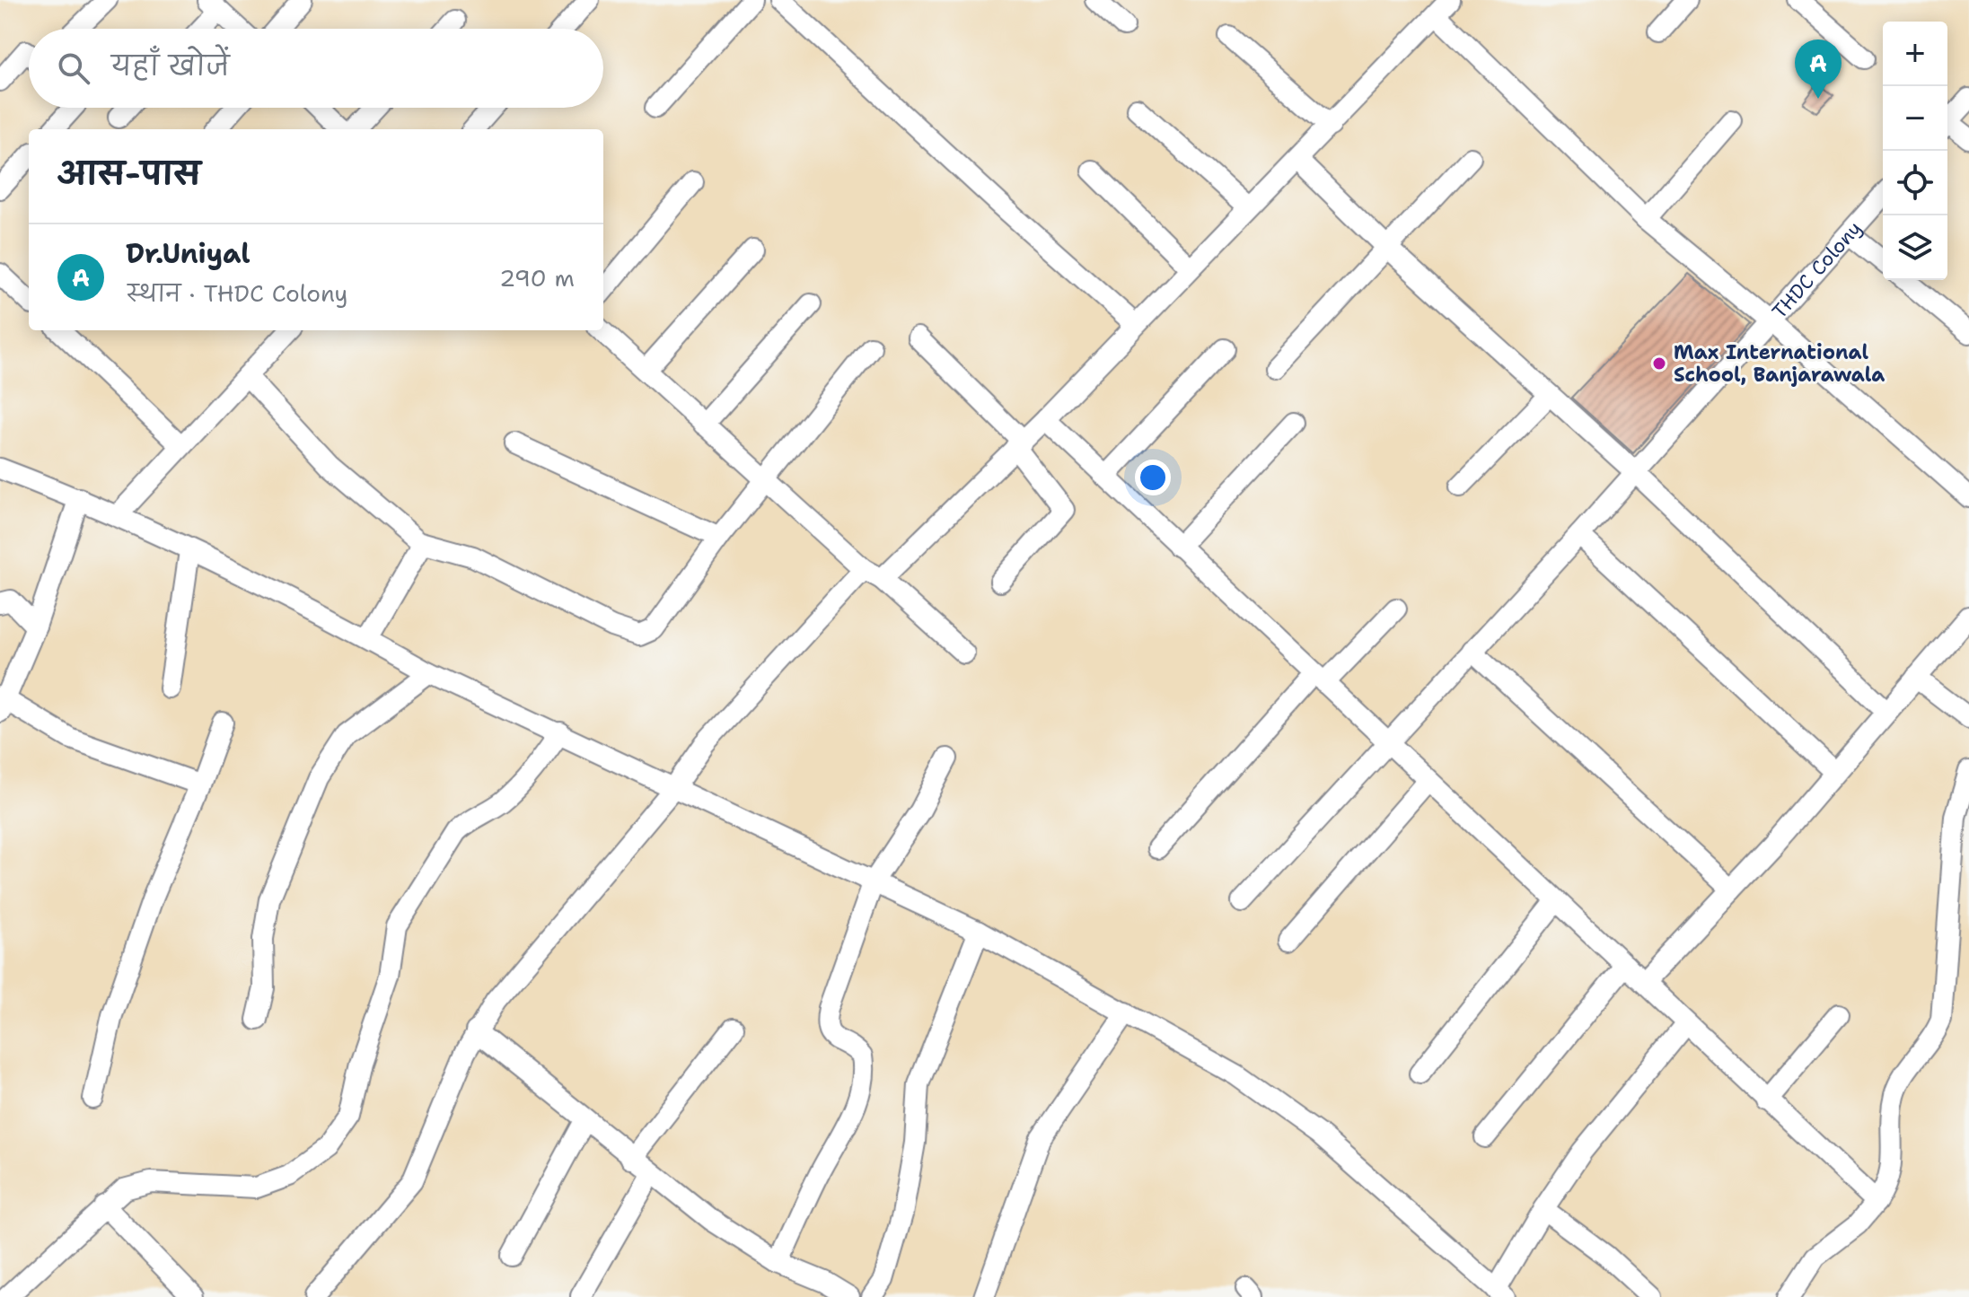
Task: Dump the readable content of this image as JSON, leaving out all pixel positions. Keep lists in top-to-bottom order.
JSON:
{
  "streets": {
    "street": ["THDC Colony"]
  },
  "places": ["Max International School, Banjarawala"],
  "page": {
    "map_buttons": ["+", "−"],
    "search": "यहाँ खोजें",
    "pins": "A",
    "heading": "आस-पास",
    "list": [
      {
        "mark": "A",
        "name": "Dr.Uniyal",
        "note": "स्थान · THDC Colony",
        "value": "290 m"
      }
    ]
  }
}
